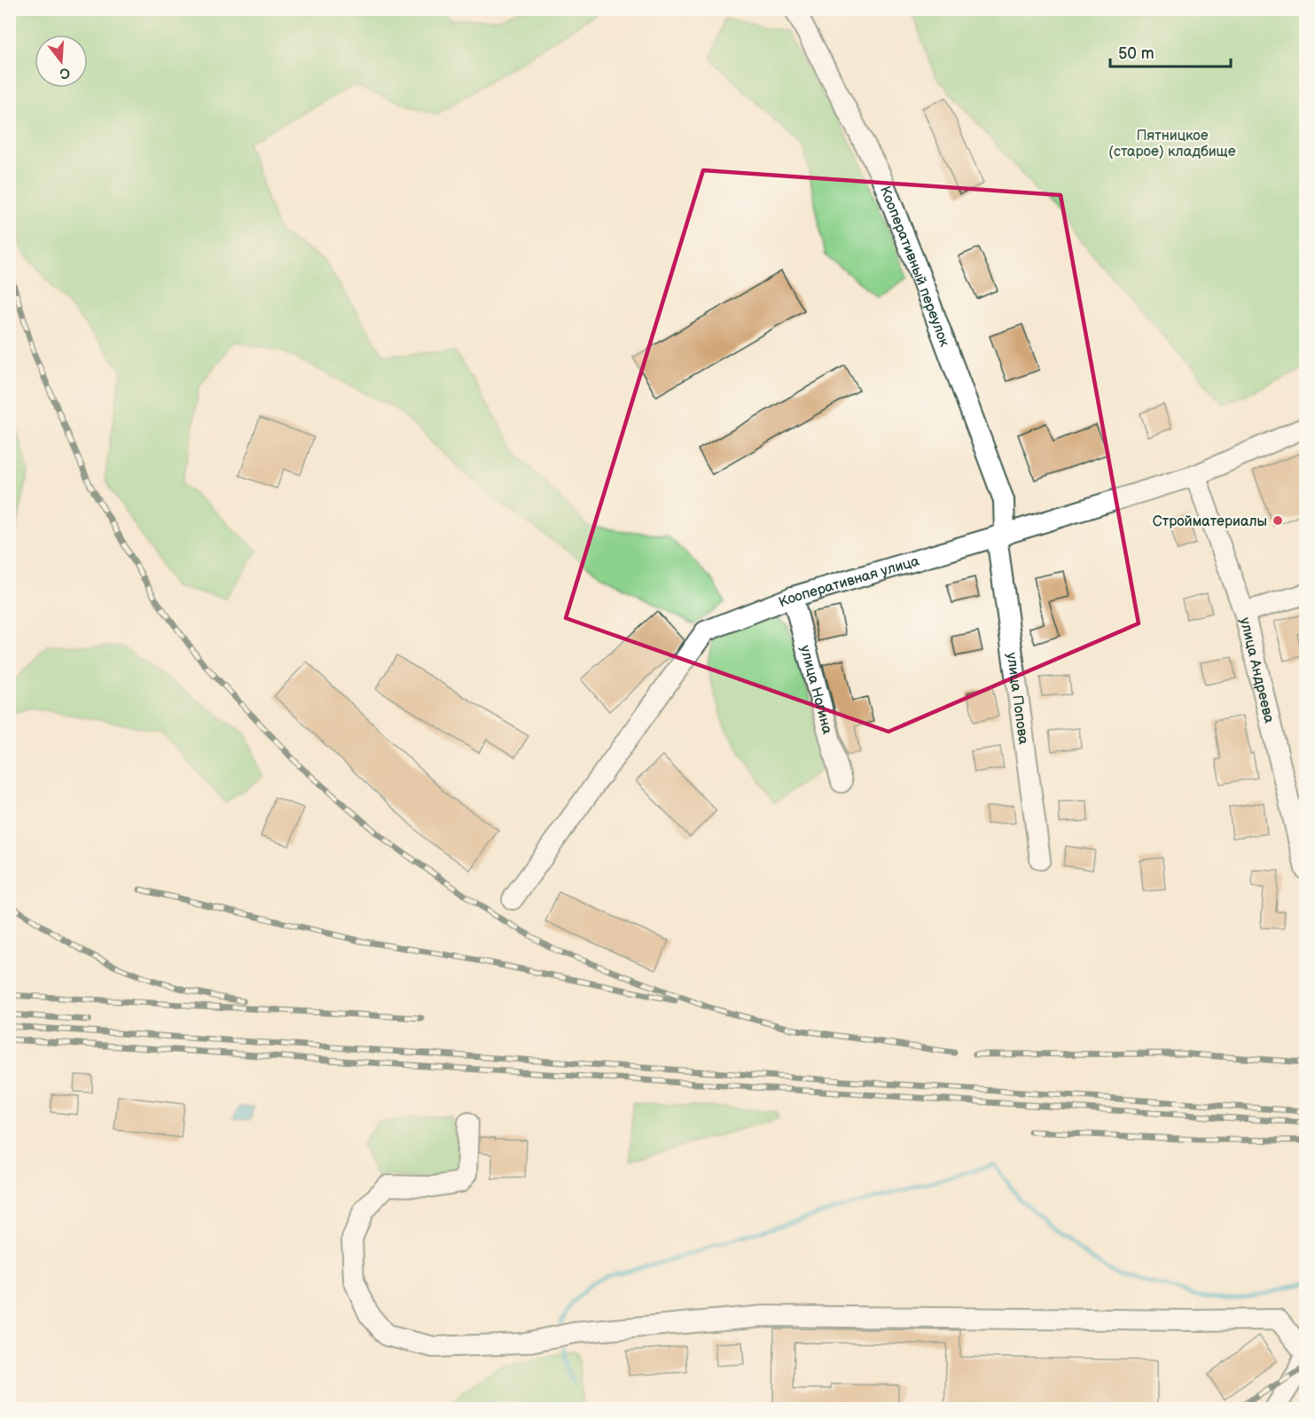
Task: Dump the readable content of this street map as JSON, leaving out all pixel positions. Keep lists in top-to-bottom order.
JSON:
{
  "streets": {
    "street": [
      "Кооперативный переулок",
      "Кооперативная улица",
      "улица Андреева",
      "улица Ногина",
      "улица Попова"
    ]
  },
  "crossings": [
    ["Кооперативный переулок", "Кооперативная улица"],
    ["Кооперативный переулок", "улица Попова"],
    ["Кооперативная улица", "улица Андреева"],
    ["Кооперативная улица", "улица Ногина"],
    ["Кооперативная улица", "улица Попова"]
  ],
  "parks": ["Пятницкое (старое) кладбище"],
  "places": ["Стройматериалы"],
  "scale_bar": "50 m",
  "north": "bottom"
}
